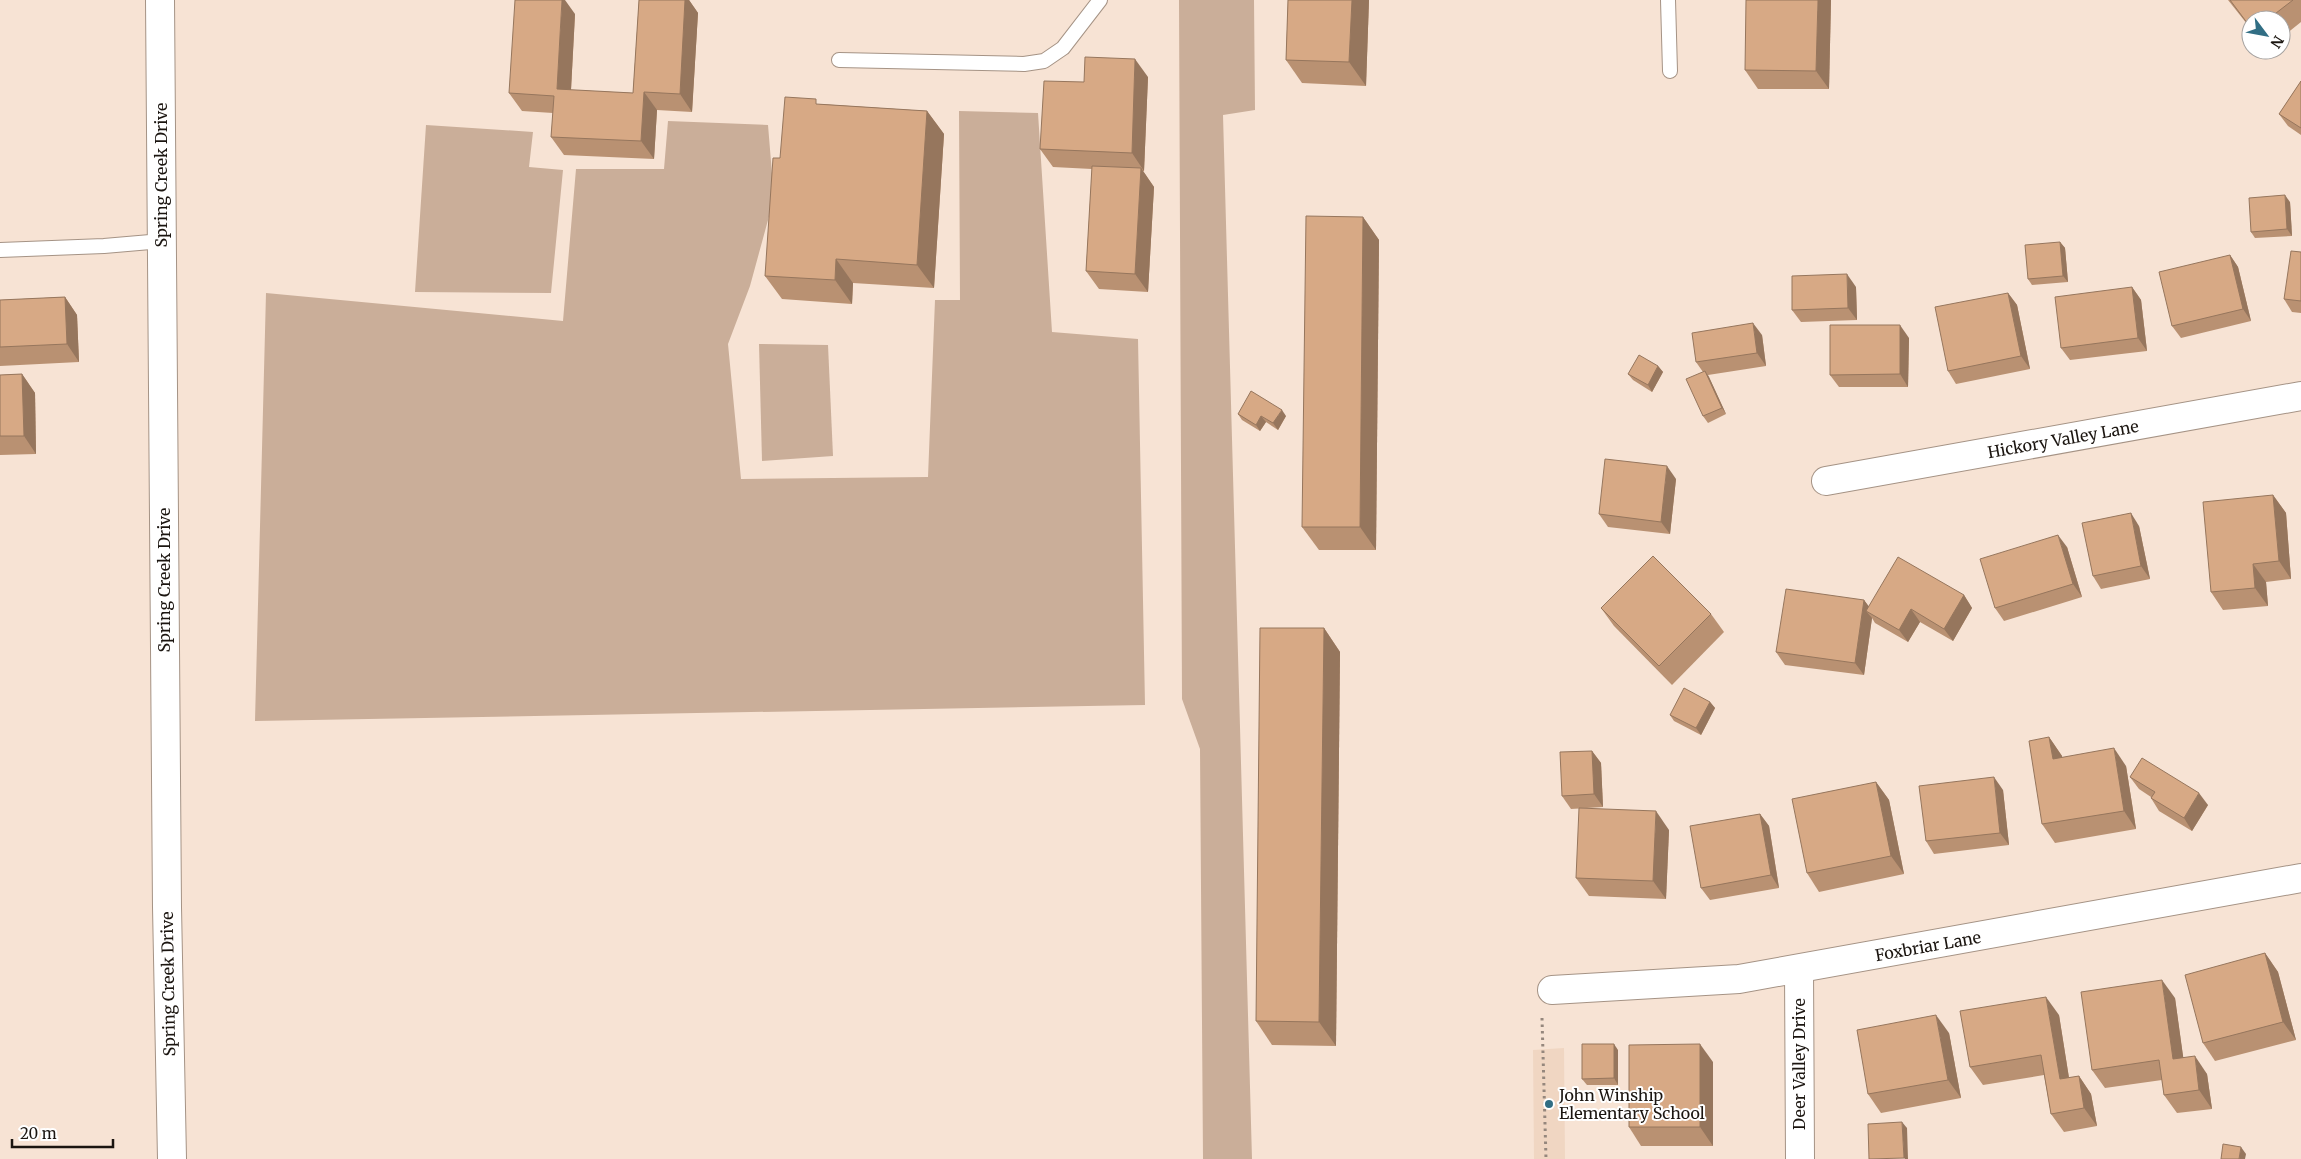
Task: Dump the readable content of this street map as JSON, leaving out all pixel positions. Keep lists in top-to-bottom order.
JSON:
{
  "streets": {
    "street": [
      "Spring Creek Drive",
      "Hickory Valley Lane",
      "Foxbriar Lane",
      "Deer Valley Drive"
    ]
  },
  "crossings": [
    ["Foxbriar Lane", "Deer Valley Drive"]
  ],
  "places": ["John Winship Elementary School"],
  "scale_bar": "20 m",
  "north": "bottom right"
}
